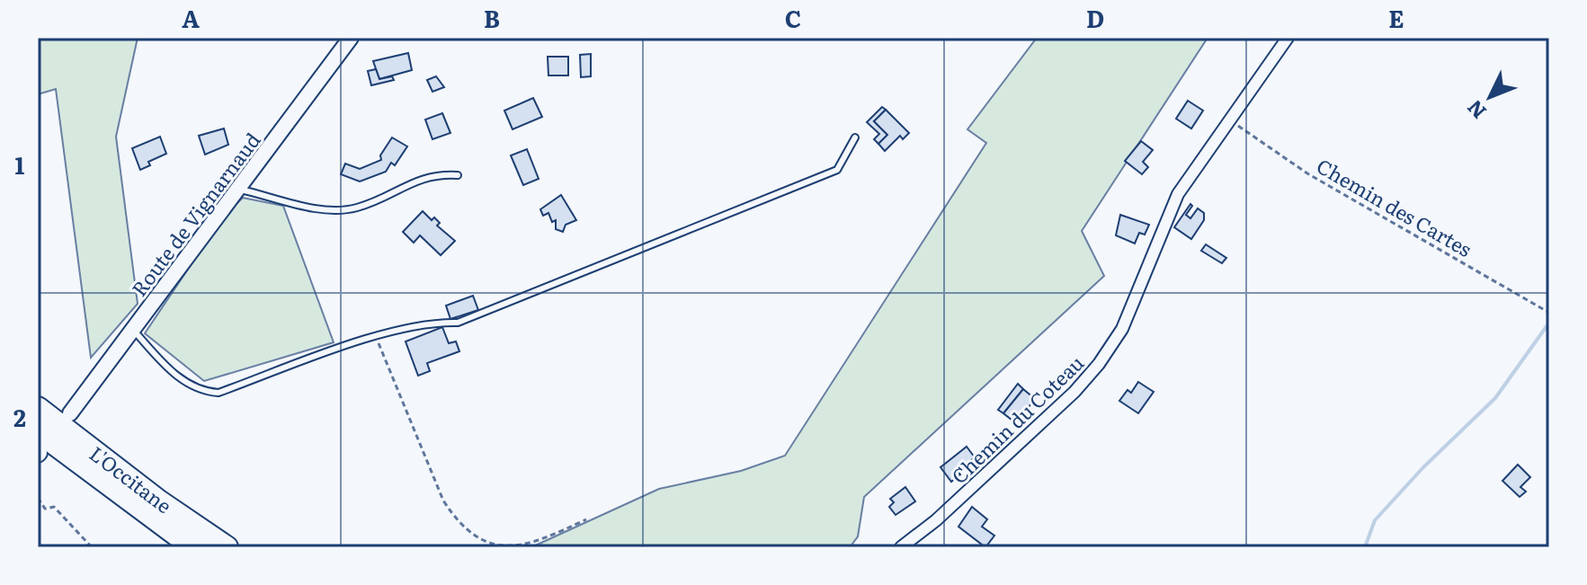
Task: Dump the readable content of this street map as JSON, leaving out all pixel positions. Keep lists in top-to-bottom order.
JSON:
{
  "streets": {
    "highway": ["L'Occitane"],
    "street": ["Route de Vignarnaud", "Chemin du Coteau"],
    "path": ["Chemin des Cartes"]
  },
  "crossings": [
    ["Chemin des Cartes", "Chemin du Coteau"]
  ],
  "north": "bottom left",
  "grid": {
    "columns": [
      "A",
      "B",
      "C",
      "D",
      "E"
    ],
    "rows": ["1", "2"]
  }
}
